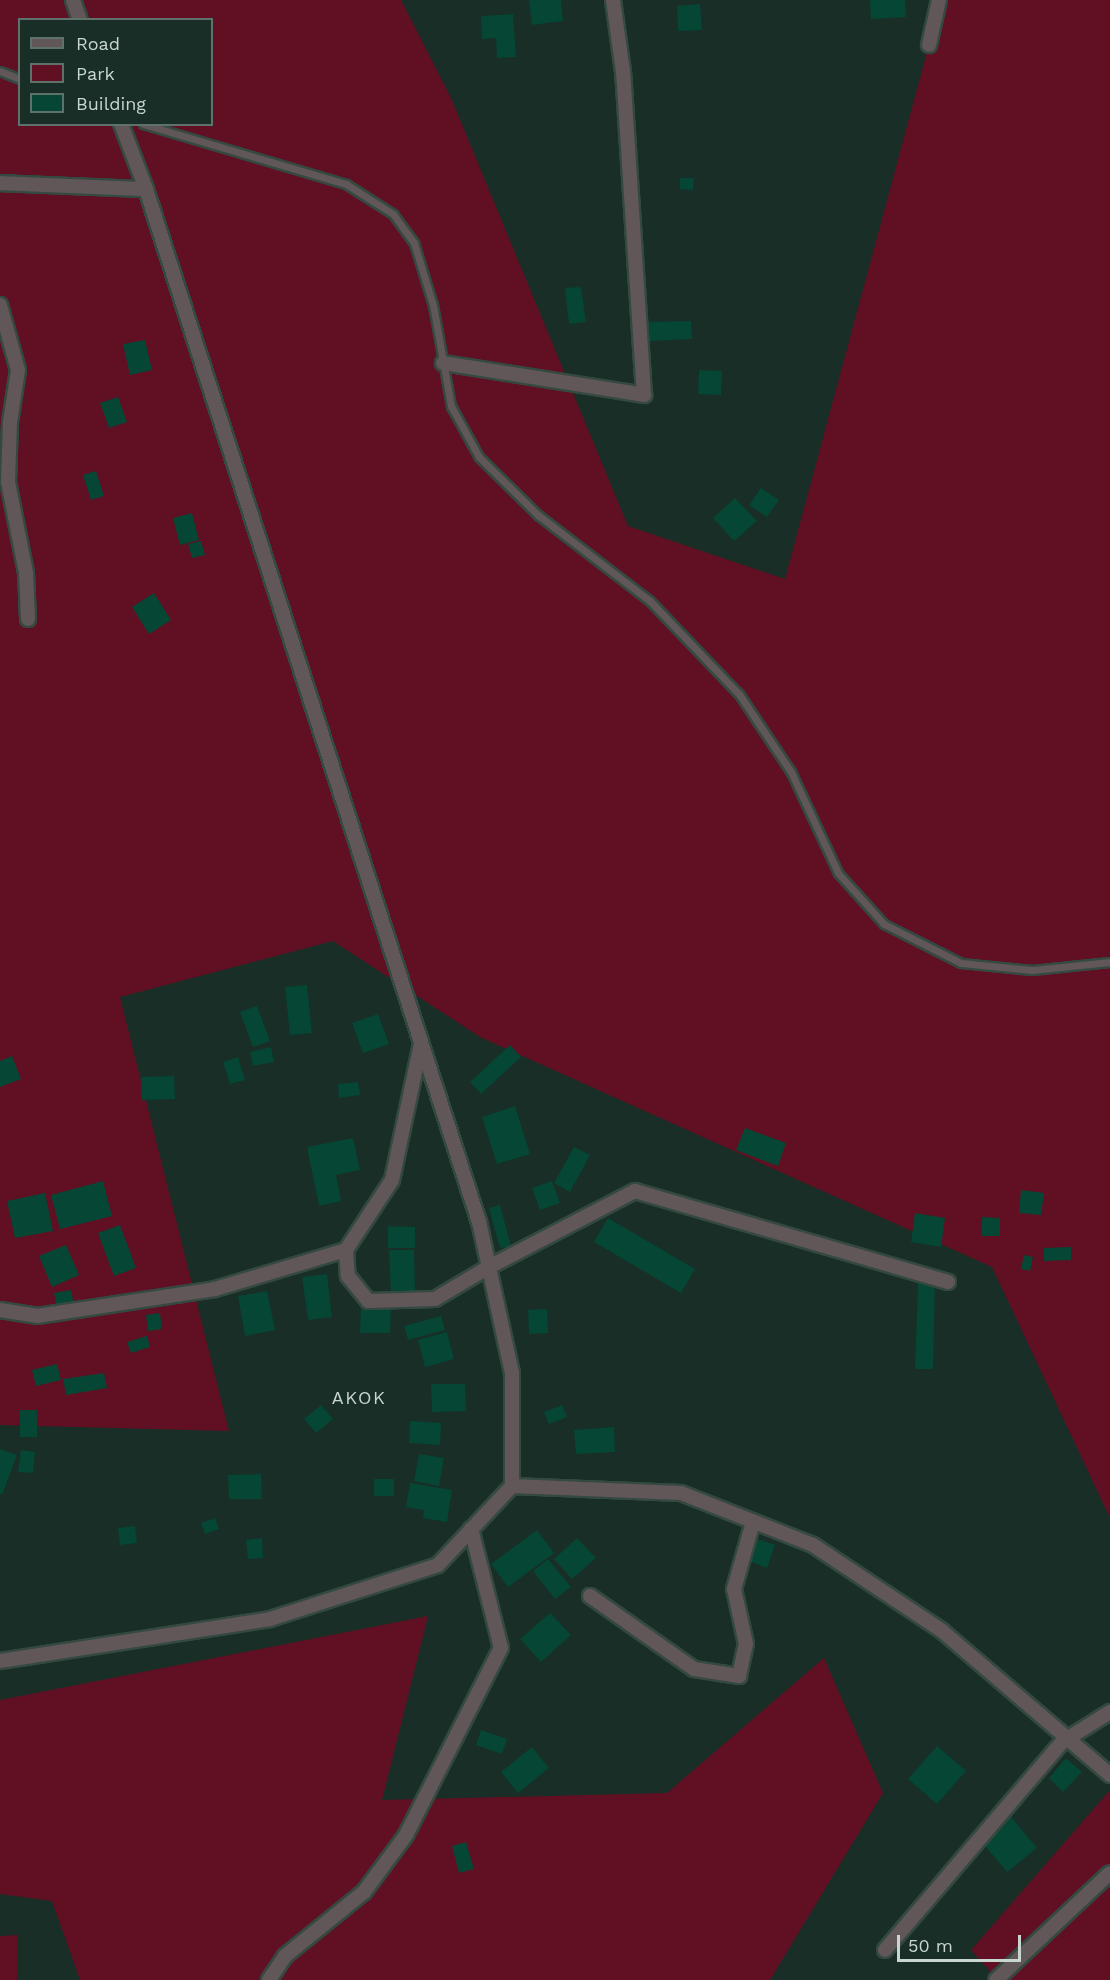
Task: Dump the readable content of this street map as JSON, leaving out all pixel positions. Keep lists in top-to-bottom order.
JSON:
{
  "districts": ["AKOK"],
  "legend": ["Road", "Park", "Building"],
  "scale_bar": "50 m"
}
